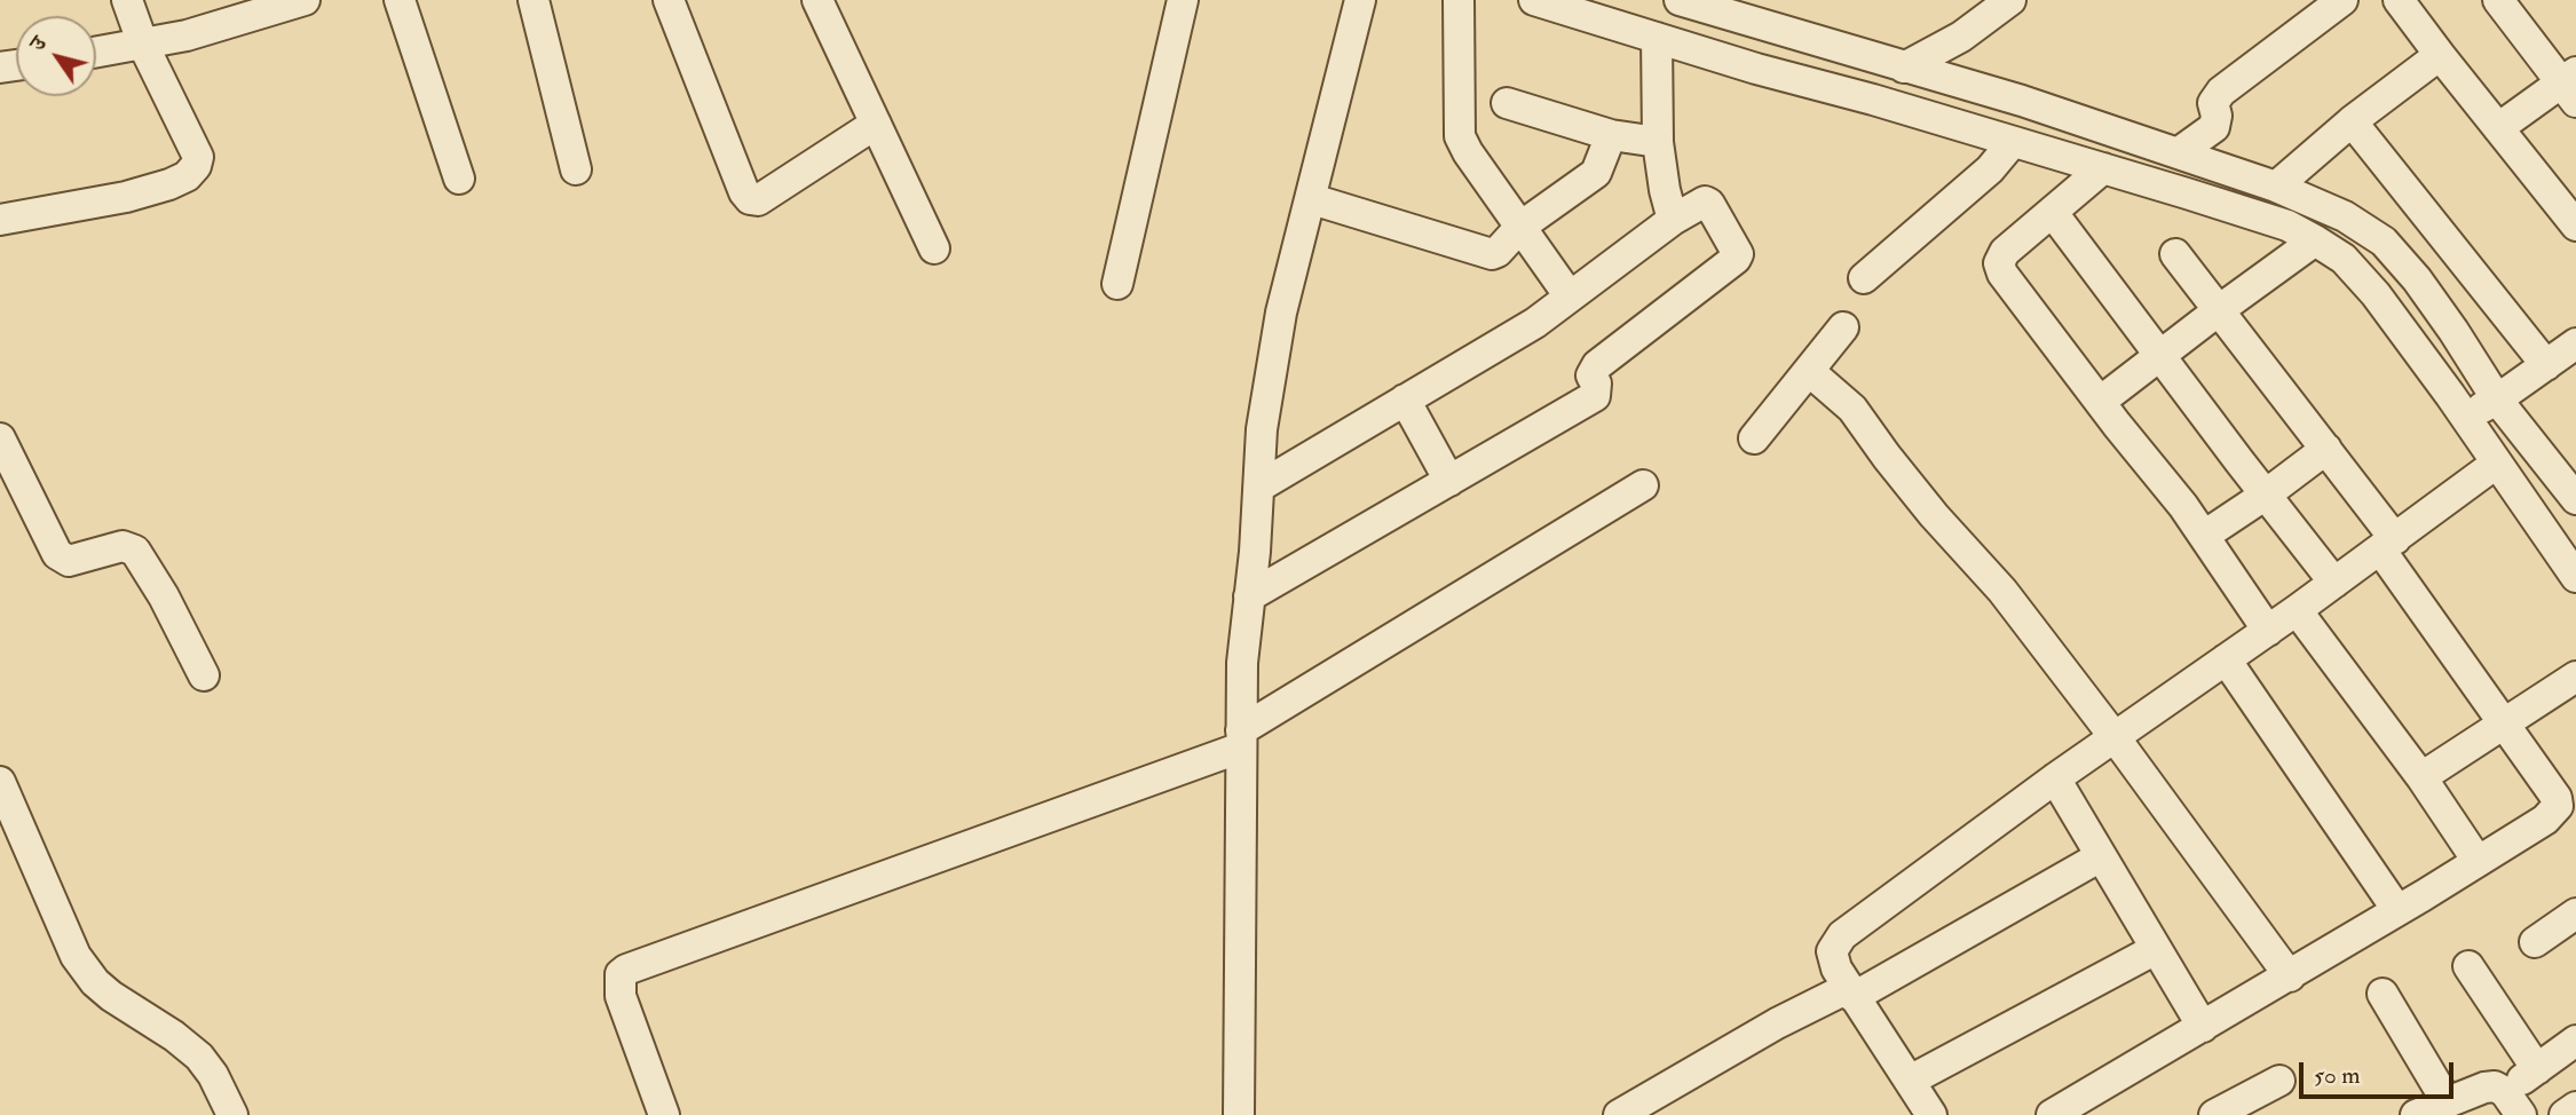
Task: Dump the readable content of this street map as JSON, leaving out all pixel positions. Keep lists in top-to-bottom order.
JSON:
{
  "scale_bar": "50 m",
  "north": "top left"
}
